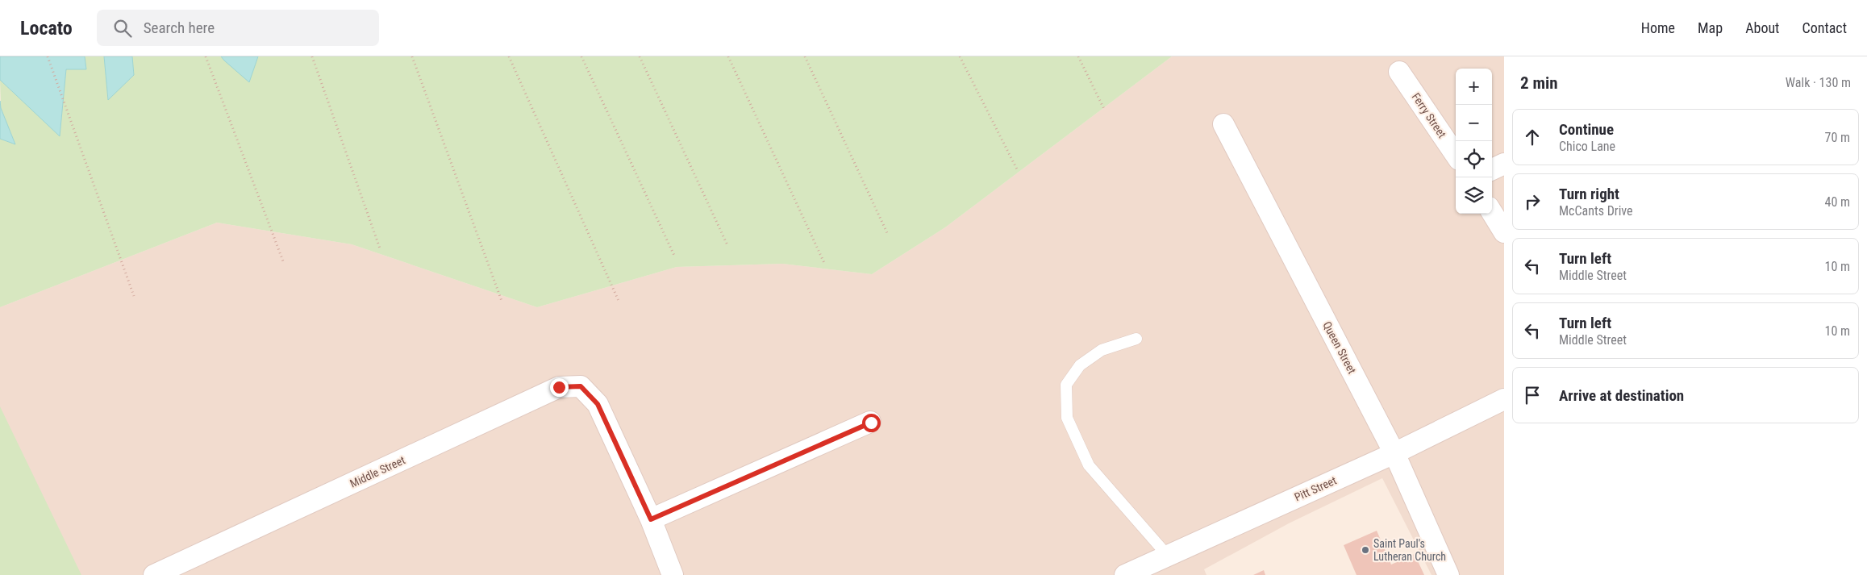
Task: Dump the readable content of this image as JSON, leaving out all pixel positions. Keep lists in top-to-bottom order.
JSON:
{
  "streets": {
    "street": [
      "Ferry Street",
      "Queen Street",
      "Middle Street",
      "Pitt Street"
    ]
  },
  "crossings": [
    ["Queen Street", "Pitt Street"]
  ],
  "places": ["Saint Paul's Lutheran Church"],
  "page": {
    "header": "Locato",
    "search": "Search here",
    "nav": [
      "Home",
      "Map",
      "About",
      "Contact"
    ],
    "heading": ["2 min", "Walk · 130 m"],
    "map_buttons": ["+", "−"],
    "list": [
      ["Continue", "Chico Lane", "70 m"],
      ["Turn right", "McCants Drive", "40 m"],
      ["Turn left", "Middle Street", "10 m"],
      ["Turn left", "Middle Street", "10 m"],
      "Arrive at destination"
    ]
  }
}
